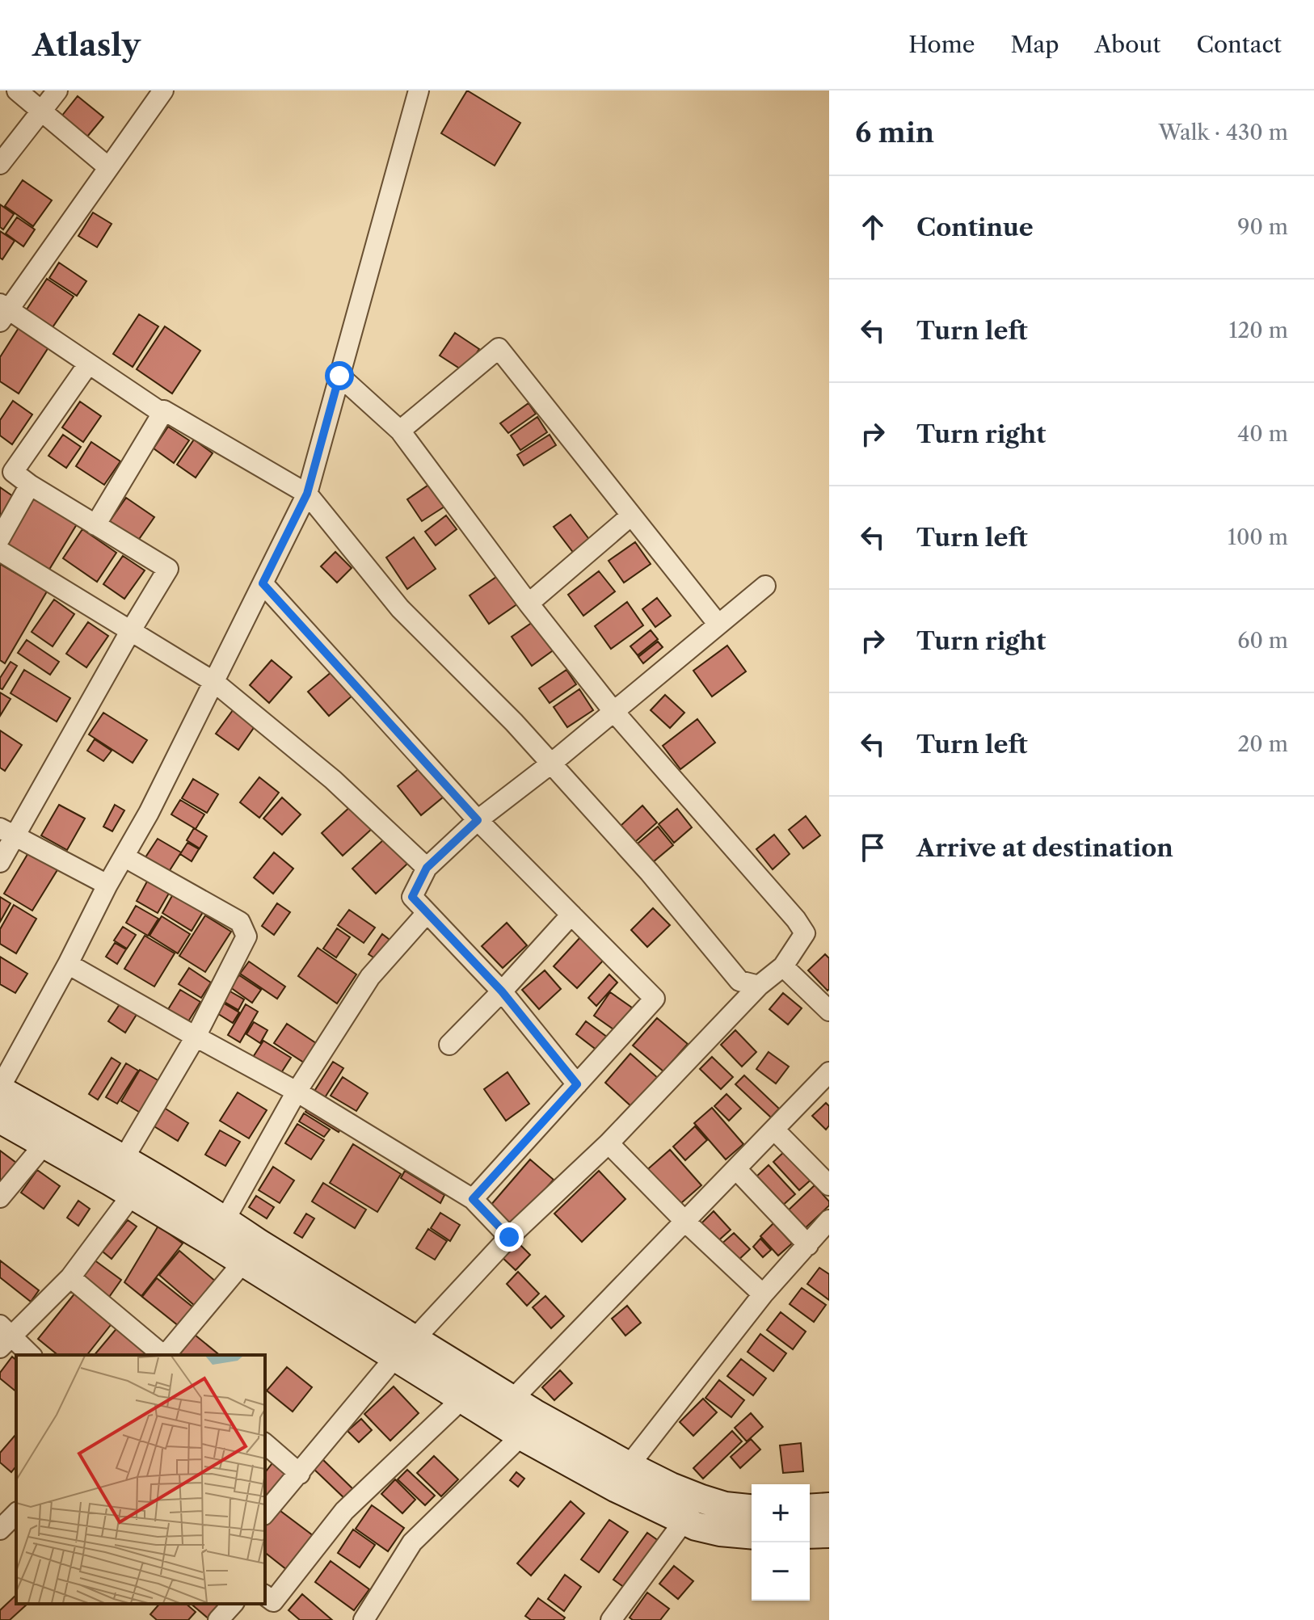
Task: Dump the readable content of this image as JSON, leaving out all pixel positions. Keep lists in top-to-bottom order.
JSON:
{
  "page": {
    "header": "Atlasly",
    "nav": [
      "Home",
      "Map",
      "About",
      "Contact"
    ],
    "heading": ["6 min", "Walk · 430 m"],
    "list": [
      ["Continue", "90 m"],
      ["Turn left", "120 m"],
      ["Turn right", "40 m"],
      ["Turn left", "100 m"],
      ["Turn right", "60 m"],
      ["Turn left", "20 m"],
      "Arrive at destination"
    ],
    "map_buttons": ["+", "−"]
  }
}
